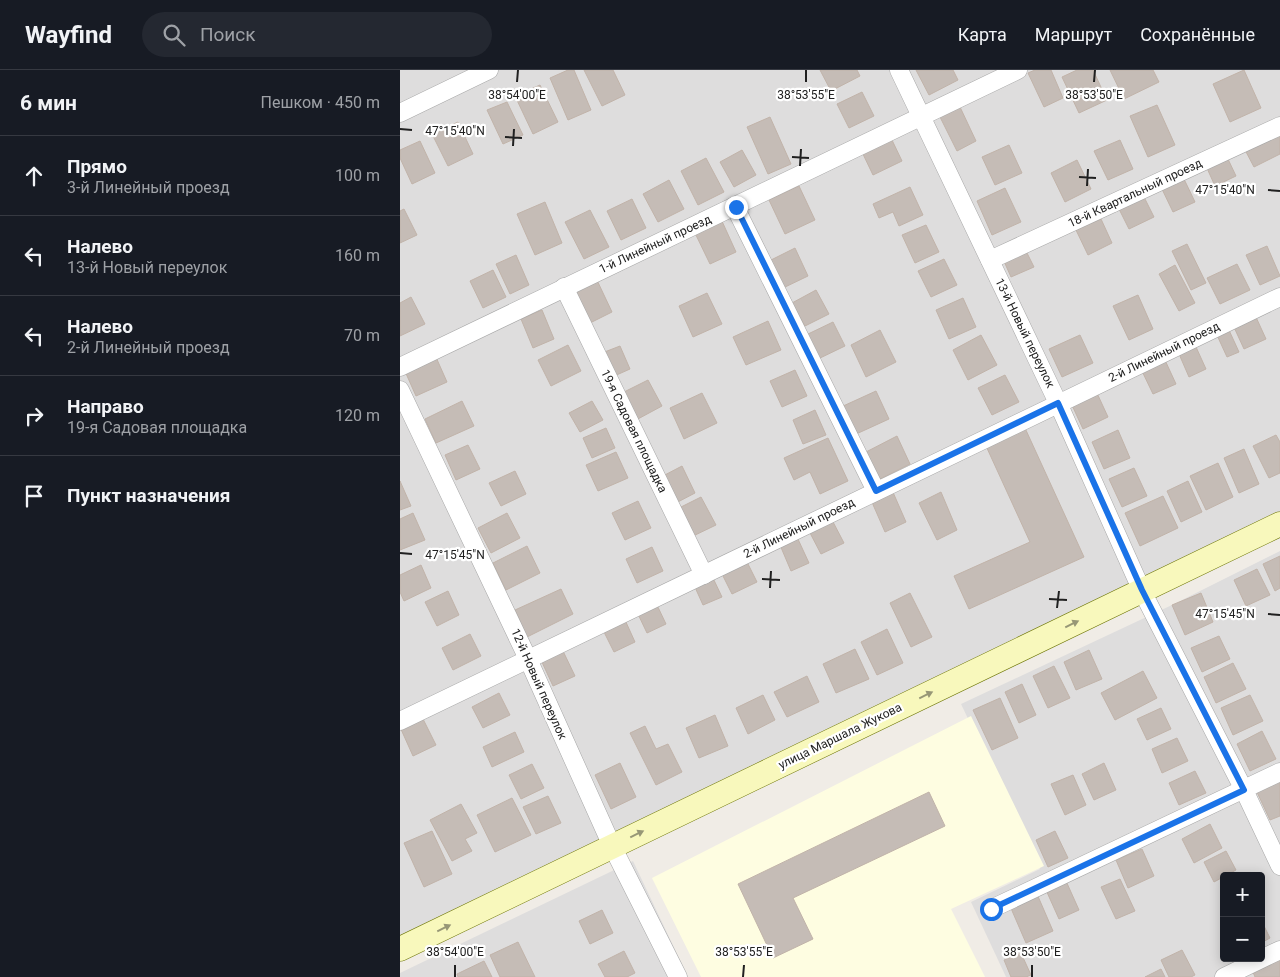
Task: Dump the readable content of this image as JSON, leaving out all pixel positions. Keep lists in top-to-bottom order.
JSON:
{
  "streets": {
    "main road": ["улица Маршала Жукова"],
    "street": [
      "18-й Квартальный проезд",
      "1-й Линейный проезд",
      "13-й Новый переулок",
      "2-й Линейный проезд",
      "19-я Садовая площадка",
      "12-й Новый переулок"
    ]
  },
  "crossings": [
    ["18-й Квартальный проезд", "13-й Новый переулок"],
    ["1-й Линейный проезд", "13-й Новый переулок"],
    ["1-й Линейный проезд", "19-я Садовая площадка"],
    ["13-й Новый переулок", "2-й Линейный проезд"],
    ["13-й Новый переулок", "улица Маршала Жукова"],
    ["2-й Линейный проезд", "19-я Садовая площадка"],
    ["2-й Линейный проезд", "12-й Новый переулок"],
    ["12-й Новый переулок", "улица Маршала Жукова"]
  ],
  "one_way": ["улица Маршала Жукова"],
  "page": {
    "header": "Wayfind",
    "search": "Поиск",
    "nav": ["Карта", "Маршрут", "Сохранённые"],
    "heading": ["6 мин", "Пешком · 450 m"],
    "list": [
      ["Прямо", "3-й Линейный проезд", "100 m"],
      ["Налево", "13-й Новый переулок", "160 m"],
      ["Налево", "2-й Линейный проезд", "70 m"],
      ["Направо", "19-я Садовая площадка", "120 m"],
      "Пункт назначения"
    ],
    "map_buttons": ["+", "−"]
  },
  "coordinates": [
    "38°54'00\"E",
    "38°53'55\"E",
    "38°53'50\"E",
    "47°15'40\"N",
    "47°15'45\"N"
  ]
}
